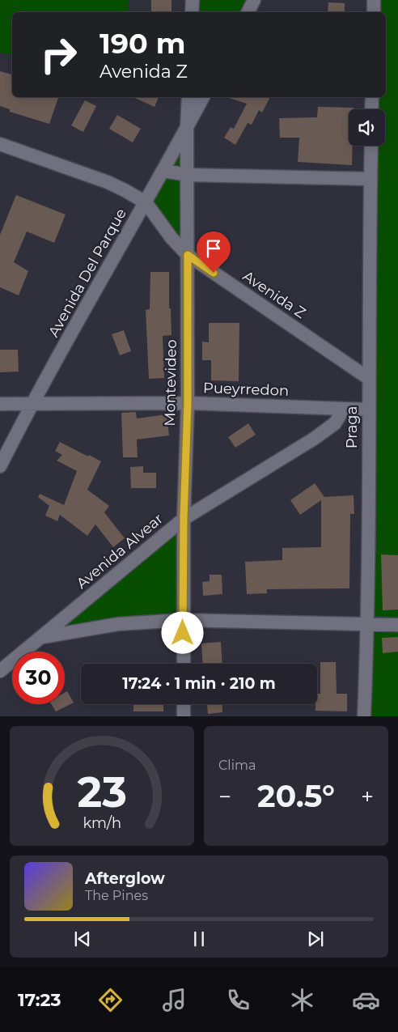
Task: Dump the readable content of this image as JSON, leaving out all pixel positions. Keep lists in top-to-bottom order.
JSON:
{
  "streets": {
    "street": [
      "Avenida Del Parque",
      "Avenida Z",
      "Montevideo",
      "Pueyrredon",
      "Praga",
      "Avenida Alvear"
    ]
  },
  "crossings": [
    ["Avenida Del Parque", "Avenida Z"],
    ["Avenida Del Parque", "Montevideo"],
    ["Avenida Del Parque", "Pueyrredon"],
    ["Avenida Z", "Montevideo"],
    ["Avenida Z", "Praga"],
    ["Montevideo", "Pueyrredon"],
    ["Montevideo", "Avenida Alvear"],
    ["Pueyrredon", "Praga"],
    ["Pueyrredon", "Avenida Alvear"]
  ],
  "page": {
    "turn": ["190 m", "Avenida Z"],
    "limit": "30",
    "trip": "17:24 · 1 min · 210 m",
    "tile": "Clima",
    "heat": ["−", "20.5°", "+"],
    "song": ["Afterglow", "The Pines"],
    "tabs": "17:23",
    "gauge": ["23", "km/h"]
  }
}
